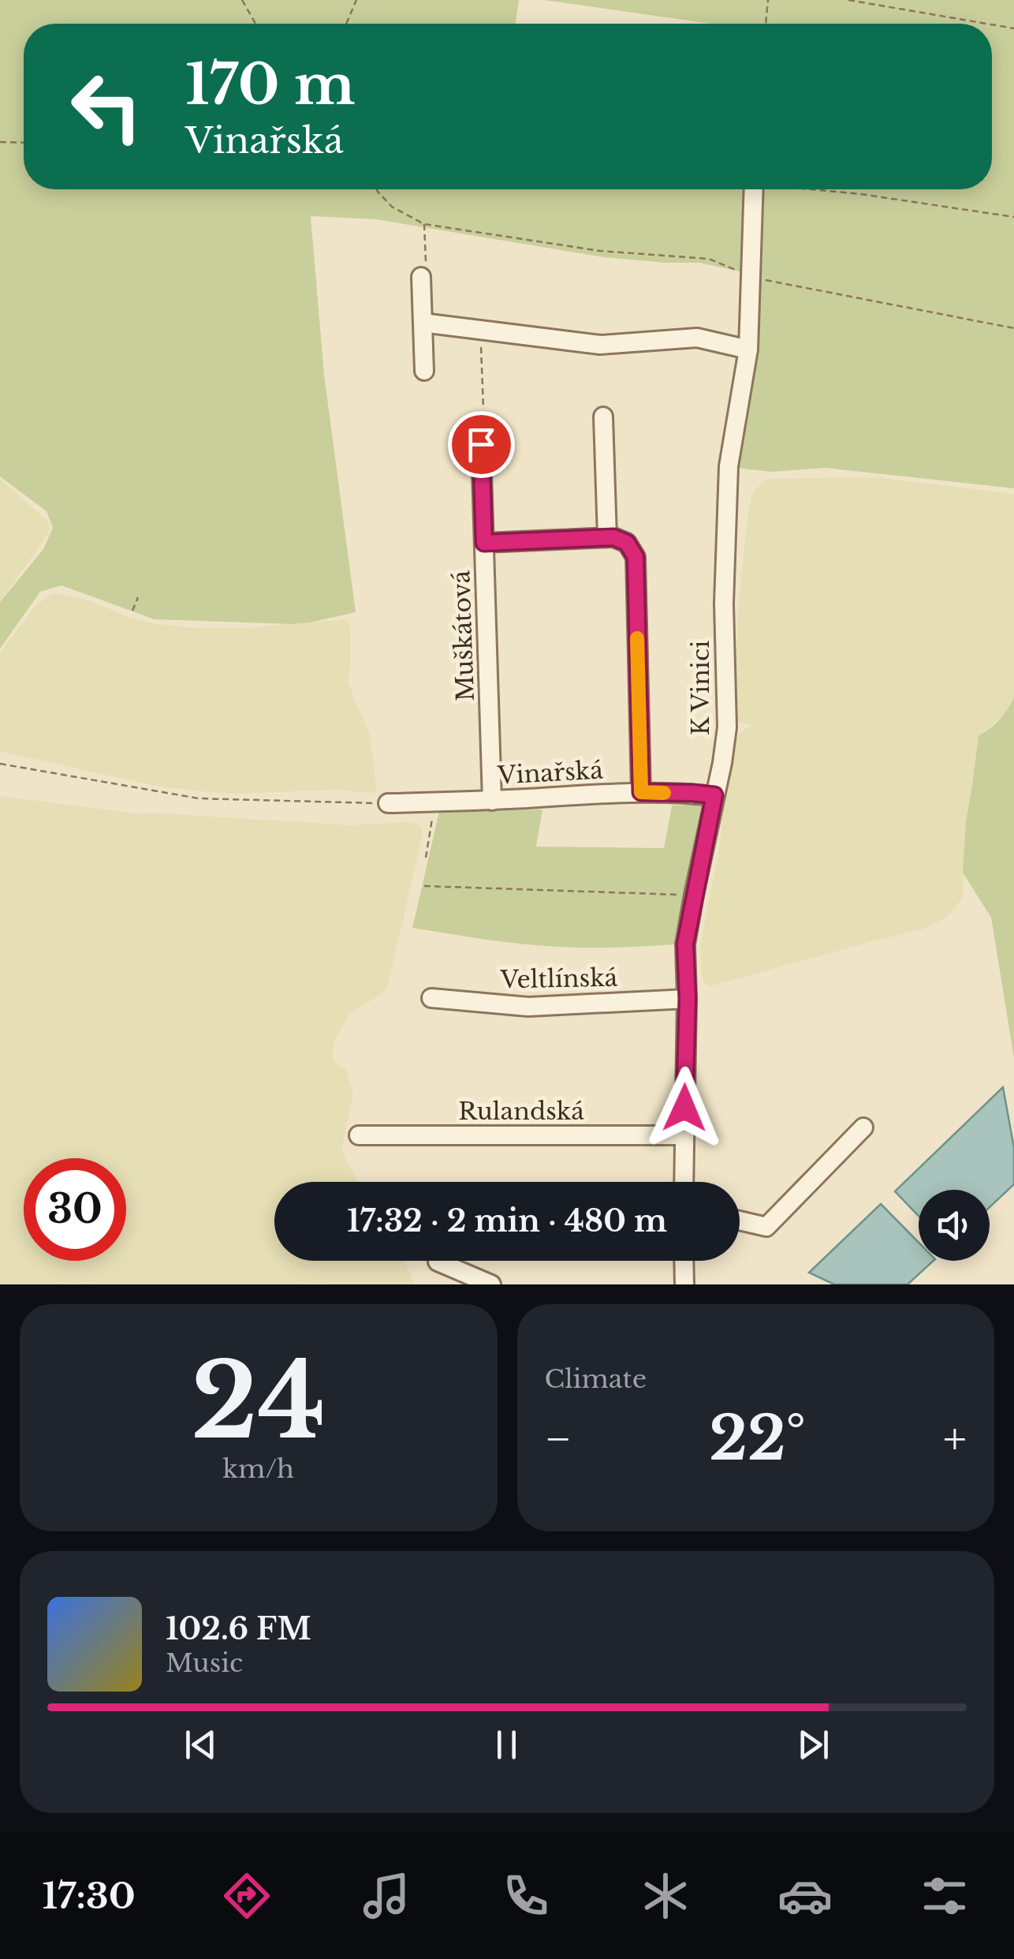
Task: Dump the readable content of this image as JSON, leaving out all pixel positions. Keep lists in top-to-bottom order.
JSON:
{
  "streets": {
    "street": [
      "Muškátová",
      "K Vinici",
      "Vinařská",
      "Veltlínská",
      "Rulandská"
    ]
  },
  "crossings": [
    ["Muškátová", "Vinařská"],
    ["K Vinici", "Vinařská"],
    ["K Vinici", "Veltlínská"],
    ["K Vinici", "Rulandská"]
  ],
  "page": {
    "turn": ["170 m", "Vinařská"],
    "limit": "30",
    "trip": "17:32 · 2 min · 480 m",
    "tile": [
      ["24", "km/h"],
      "Climate"
    ],
    "heat": ["−", "22°", "+"],
    "song": ["102.6 FM", "Music"],
    "tabs": "17:30"
  }
}
